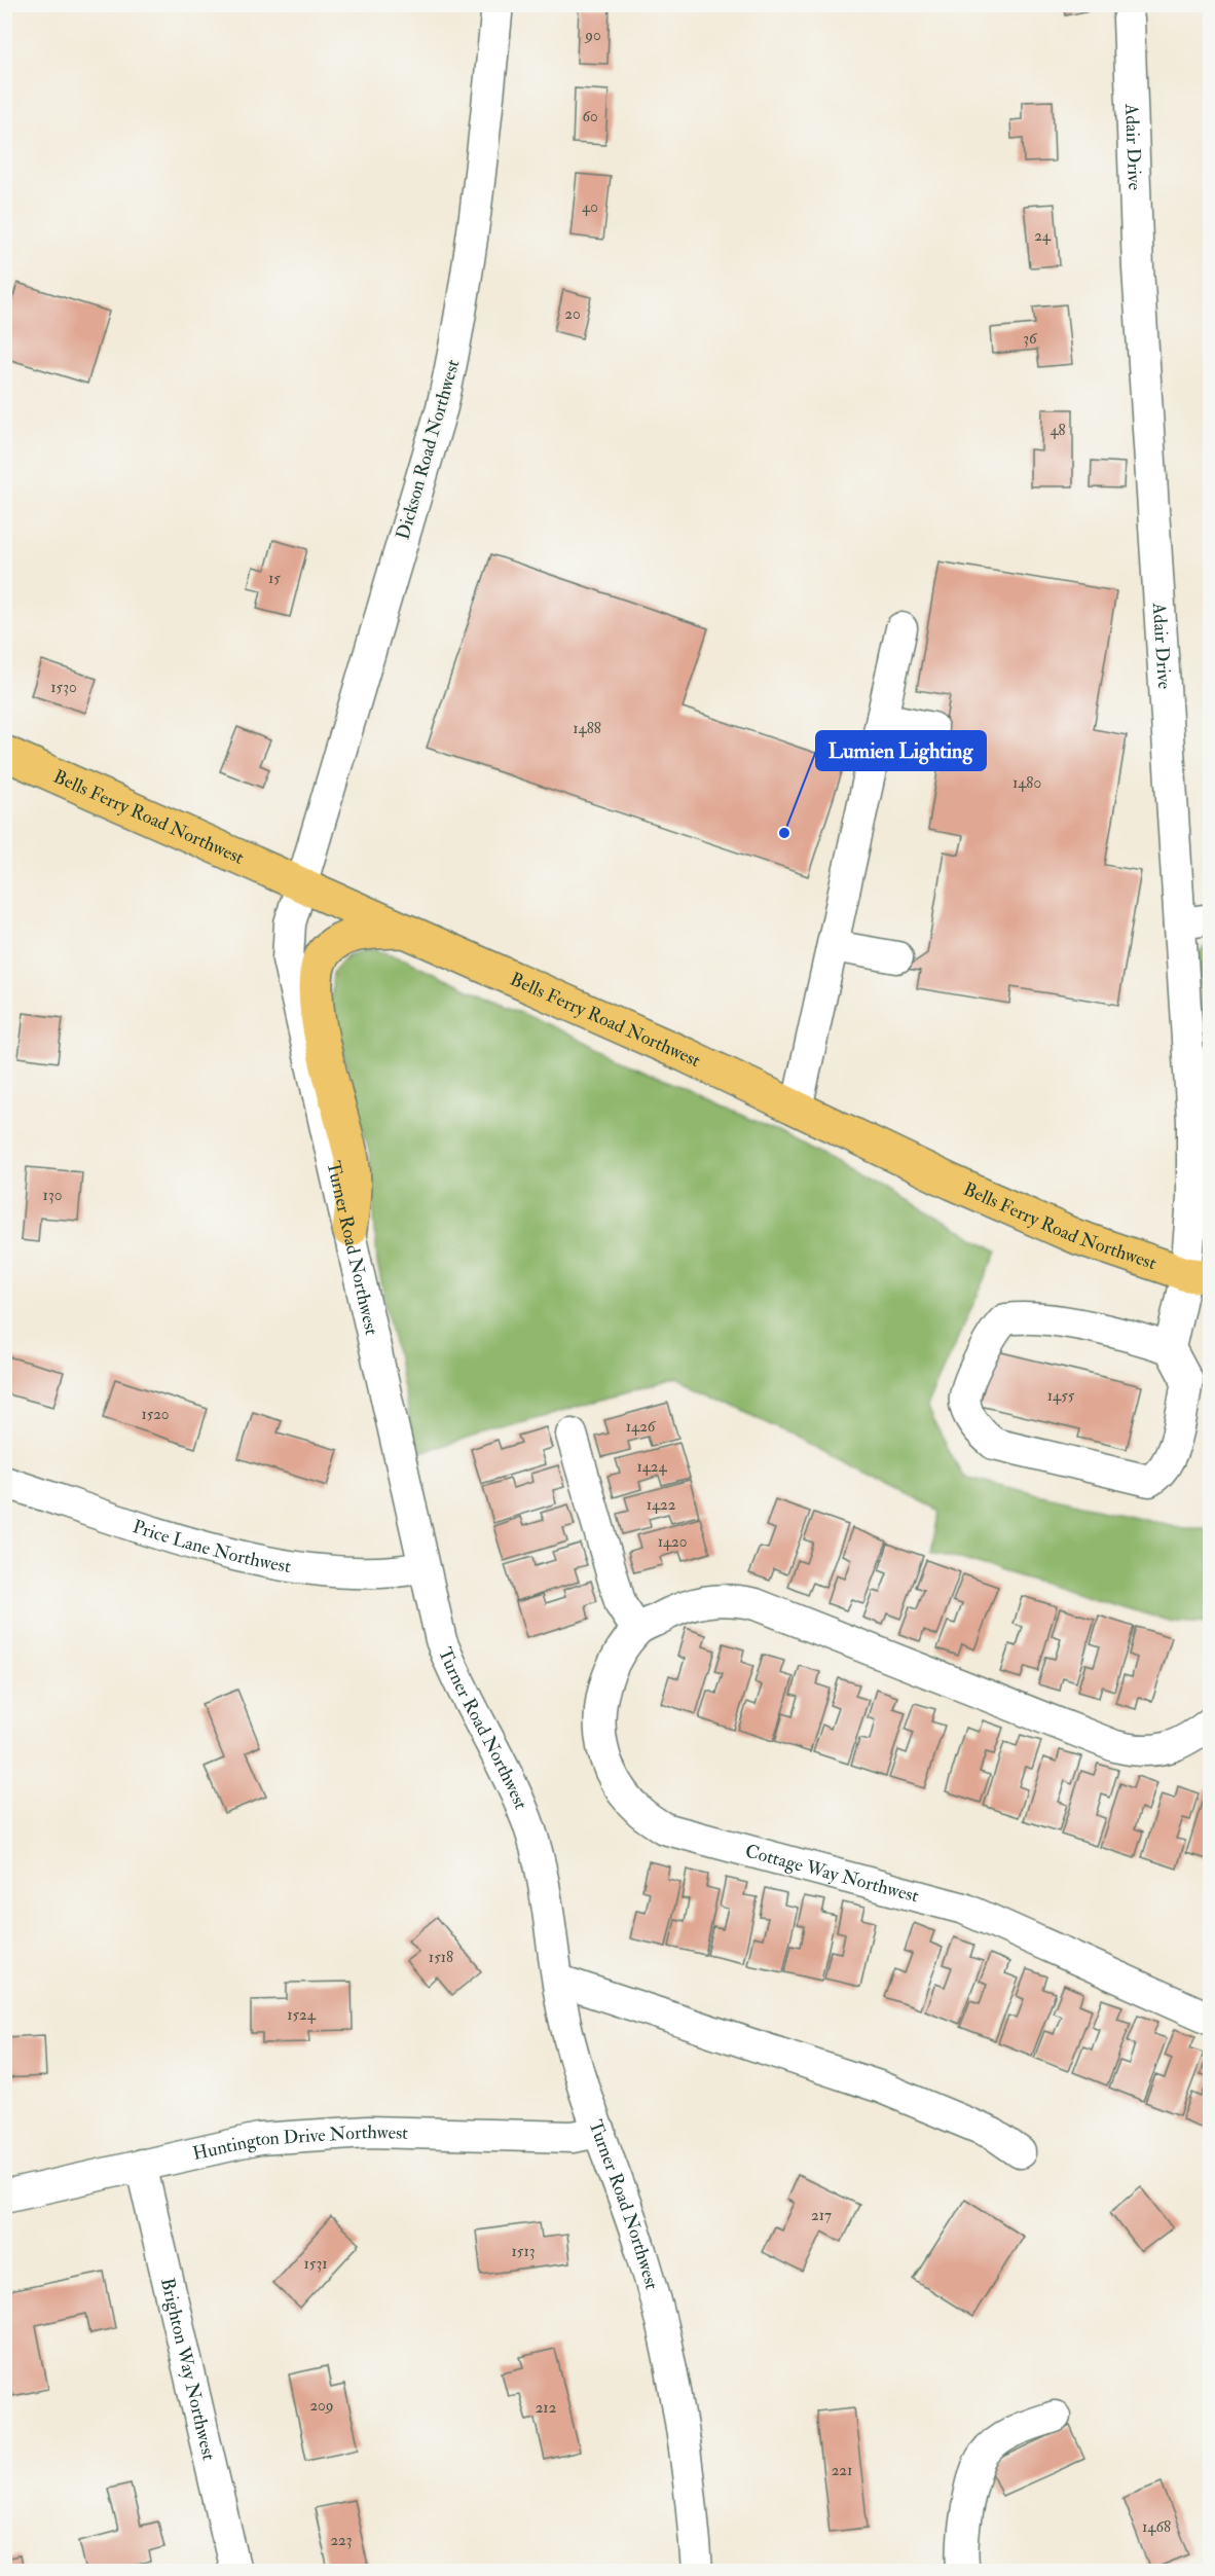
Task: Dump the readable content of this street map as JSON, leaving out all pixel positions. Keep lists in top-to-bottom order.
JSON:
{
  "streets": {
    "main road": ["Bells Ferry Road Northwest"],
    "street": [
      "Adair Drive",
      "Dickson Road Northwest",
      "Turner Road Northwest",
      "Price Lane Northwest",
      "Cottage Way Northwest",
      "Huntington Drive Northwest",
      "Brighton Way Northwest"
    ]
  },
  "crossings": [
    ["Adair Drive", "Bells Ferry Road Northwest"],
    ["Dickson Road Northwest", "Bells Ferry Road Northwest"],
    ["Dickson Road Northwest", "Turner Road Northwest"],
    ["Bells Ferry Road Northwest", "Turner Road Northwest"],
    ["Turner Road Northwest", "Price Lane Northwest"],
    ["Turner Road Northwest", "Huntington Drive Northwest"],
    ["Huntington Drive Northwest", "Brighton Way Northwest"]
  ],
  "places": ["Lumien Lighting"],
  "house_numbers": [
    "90",
    "60",
    "40",
    "24",
    "20",
    "36",
    "48",
    "15",
    "1530",
    "1488",
    "1480",
    "130",
    "1455",
    "1520",
    "1426",
    "1424",
    "1422",
    "1420",
    "1518",
    "1524",
    "217",
    "1513",
    "1531",
    "209",
    "212",
    "221",
    "1468",
    "223"
  ]
}
